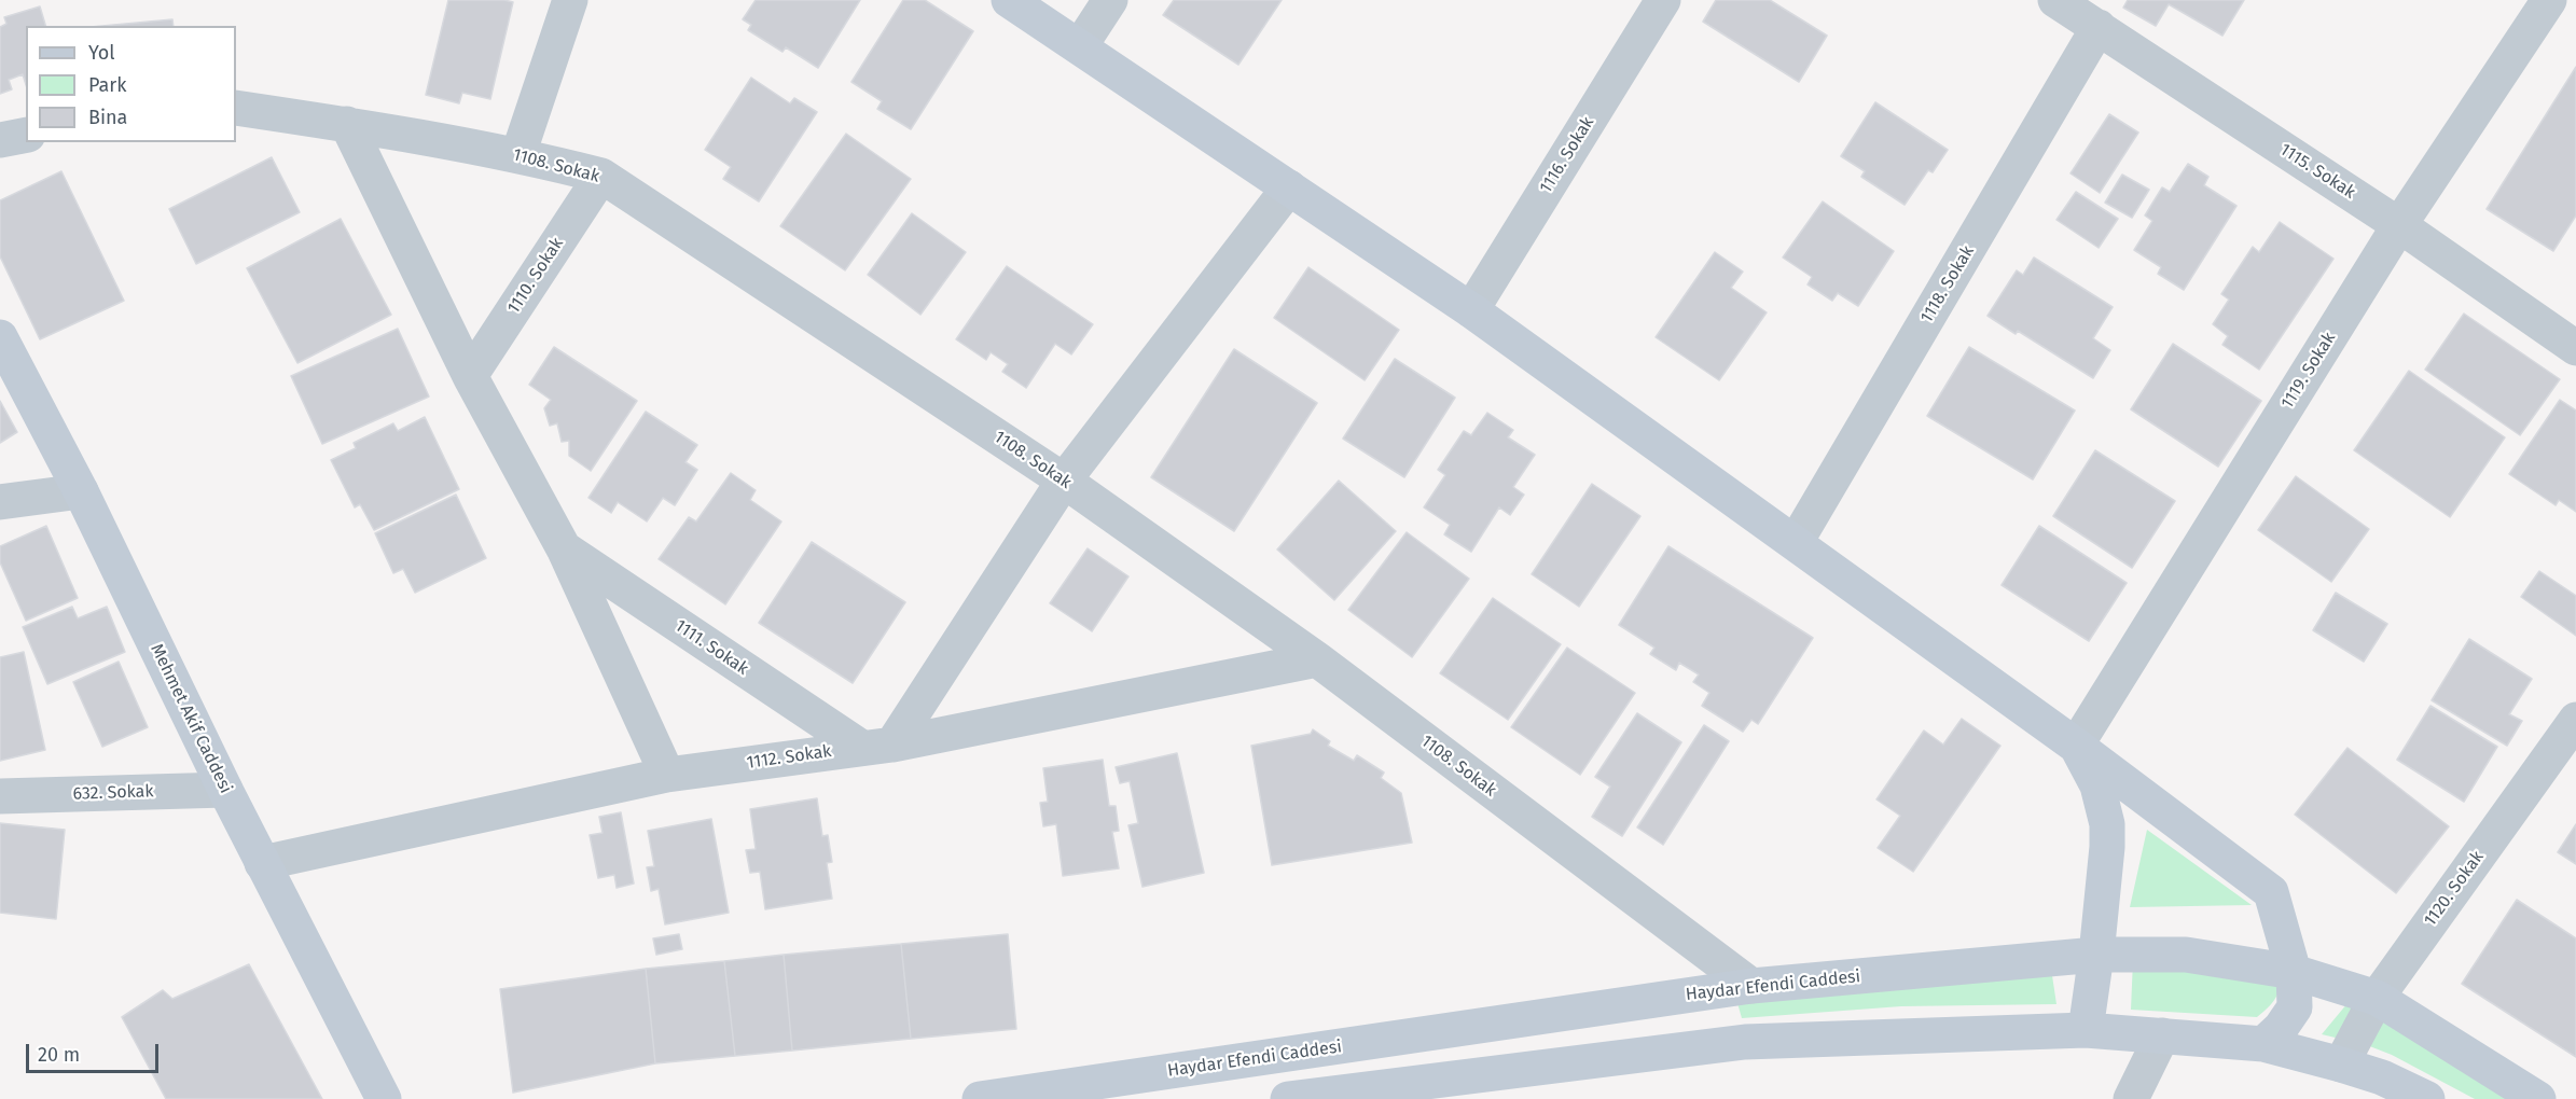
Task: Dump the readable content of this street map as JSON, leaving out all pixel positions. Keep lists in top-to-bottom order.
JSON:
{
  "streets": {
    "street": [
      "1116. Sokak",
      "1108. Sokak",
      "1115. Sokak",
      "1110. Sokak",
      "1118. Sokak",
      "1119. Sokak",
      "1111. Sokak",
      "Mehmet Akif Caddesi",
      "1112. Sokak",
      "632. Sokak",
      "1120. Sokak",
      "Haydar Efendi Caddesi"
    ]
  },
  "crossings": [
    ["1108. Sokak", "1110. Sokak"],
    ["1108. Sokak", "1112. Sokak"],
    ["1108. Sokak", "Haydar Efendi Caddesi"],
    ["1115. Sokak", "1118. Sokak"],
    ["1115. Sokak", "1119. Sokak"],
    ["1111. Sokak", "1112. Sokak"],
    ["Mehmet Akif Caddesi", "1112. Sokak"],
    ["Mehmet Akif Caddesi", "632. Sokak"],
    ["1120. Sokak", "Haydar Efendi Caddesi"]
  ],
  "legend": ["Yol", "Park", "Bina"],
  "scale_bar": "20 m"
}
